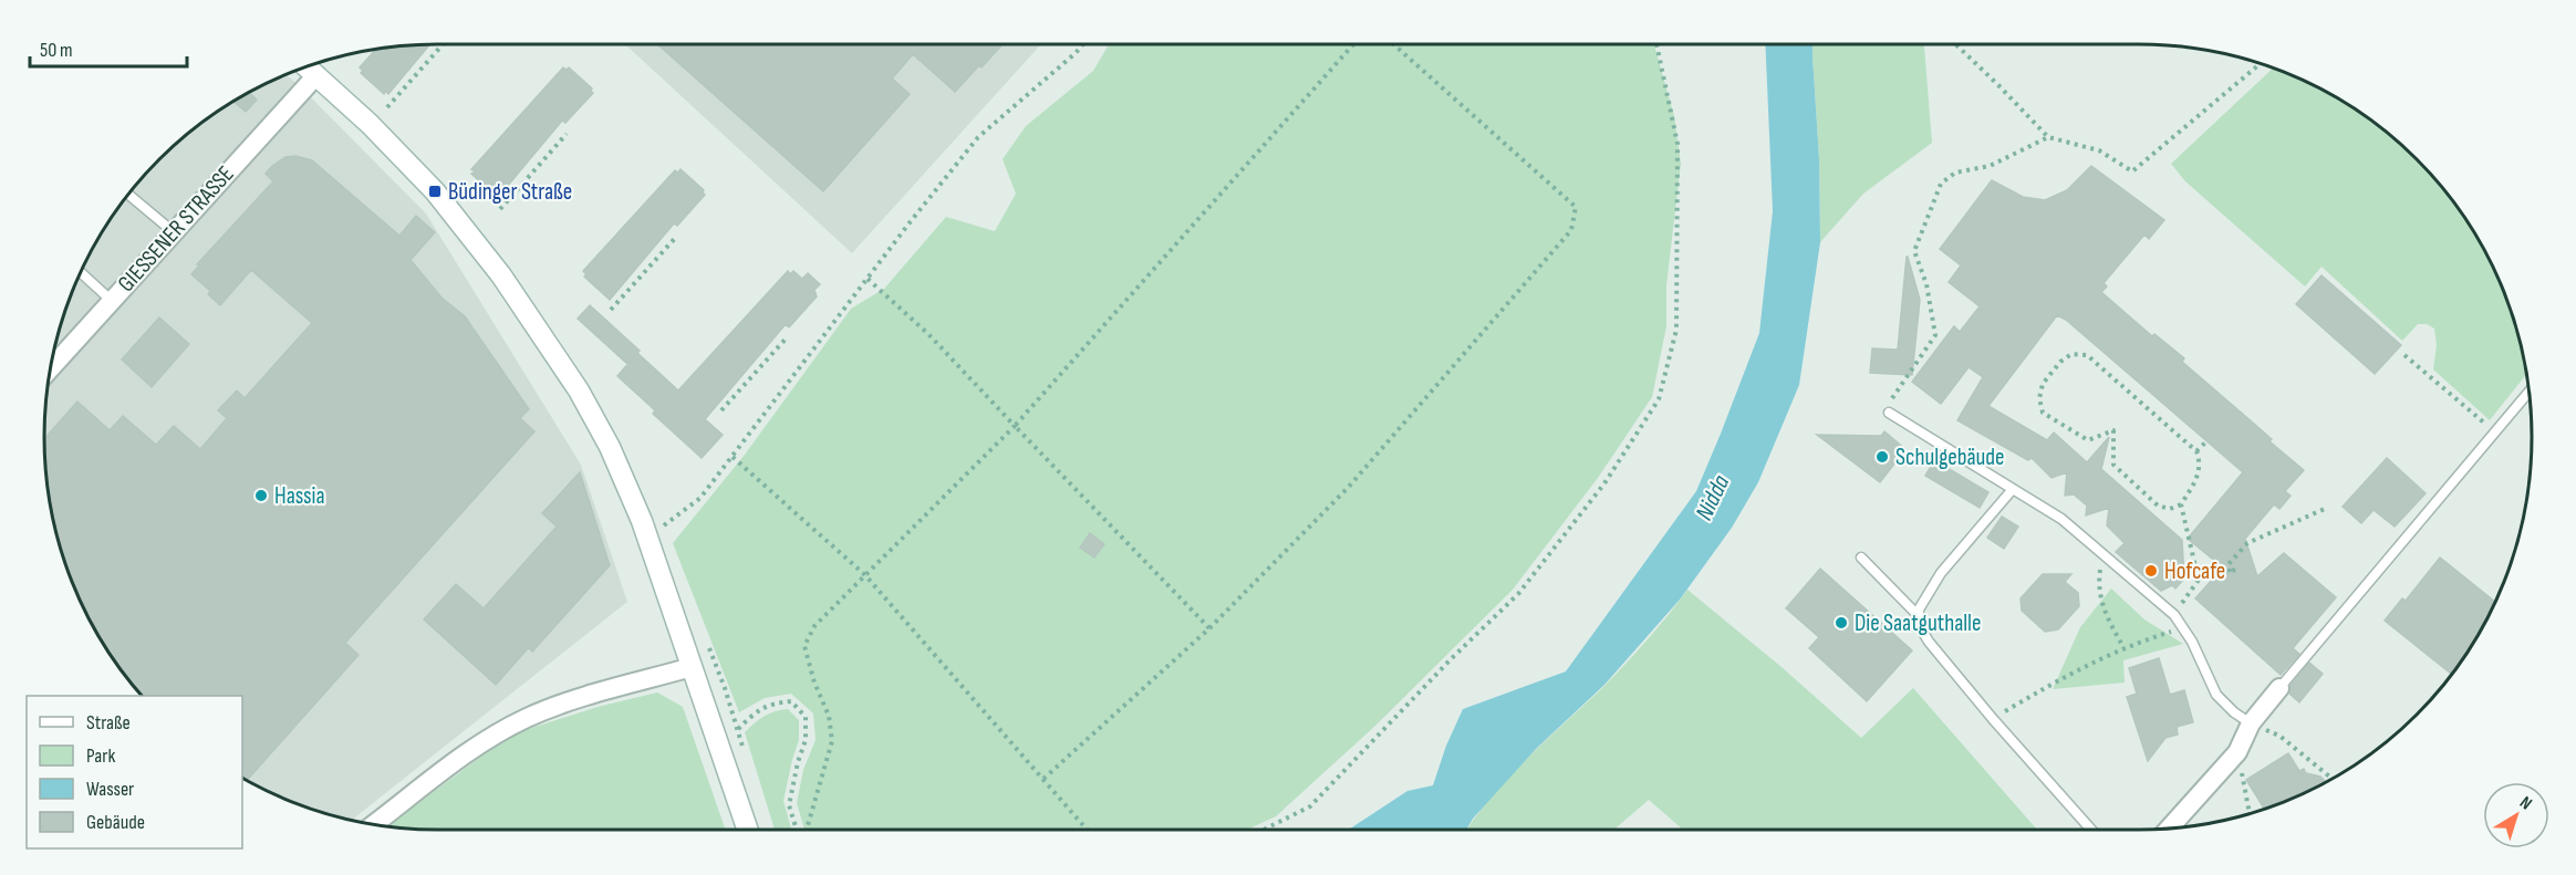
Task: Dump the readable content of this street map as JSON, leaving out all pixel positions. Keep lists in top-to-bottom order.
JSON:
{
  "streets": {
    "street": ["GIESSENER STRASSE"]
  },
  "water": ["Nidda"],
  "places": {
    "transit": ["Büdinger Straße"],
    "other": [
      "Schulgebäude",
      "Hassia",
      "Hofcafe",
      "Die Saatguthalle"
    ]
  },
  "legend": [
    "Straße",
    "Park",
    "Wasser",
    "Gebäude"
  ],
  "scale_bar": "50 m",
  "north": "top right"
}
